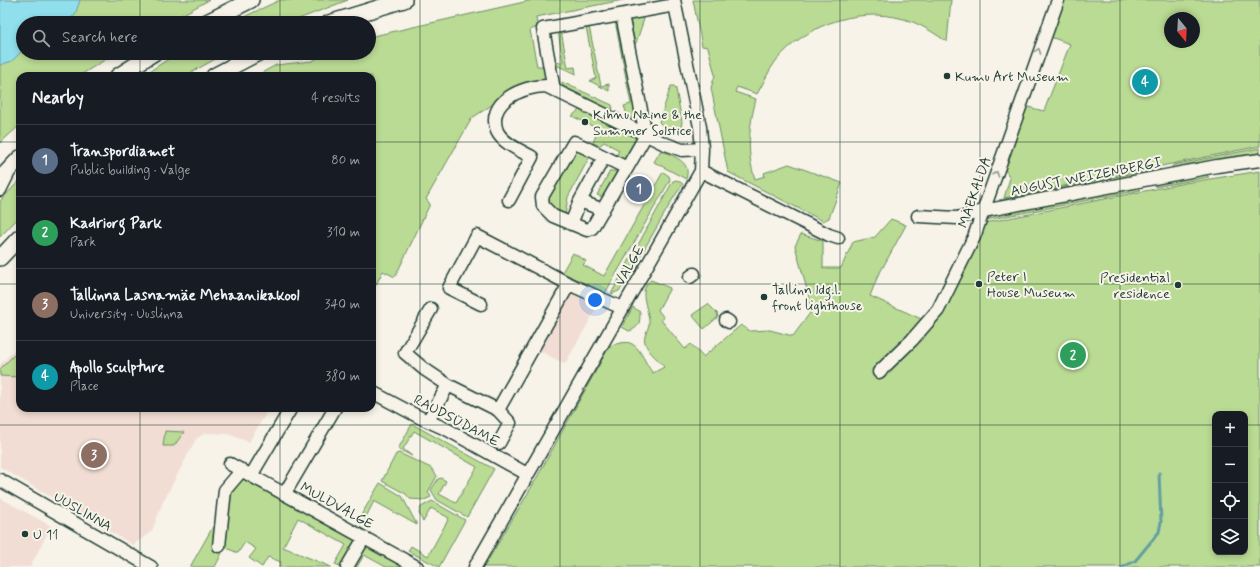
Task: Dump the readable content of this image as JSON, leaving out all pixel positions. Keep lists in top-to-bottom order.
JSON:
{
  "streets": {
    "street": [
      "AUGUST WEIZENBERGI",
      "MÄEKALDA",
      "VALGE",
      "RAUDSÜDAME",
      "MULDVALGE",
      "UUSLINNA"
    ]
  },
  "crossings": [
    ["AUGUST WEIZENBERGI", "MÄEKALDA"],
    ["VALGE", "RAUDSÜDAME"]
  ],
  "one_way": ["MÄEKALDA"],
  "places": [
    "Kumu Art Museum",
    "Kihnu Naine & the Summer Solstice",
    "Peter I House Museum",
    "Presidential residence",
    "Tallinn ldg.l. front lighthouse",
    "U 11"
  ],
  "north": "bottom",
  "page": {
    "search": "Search here",
    "pins": [
      "4",
      "1",
      "2",
      "3"
    ],
    "heading": ["Nearby", "4 results"],
    "list": [
      {
        "mark": "1",
        "name": "Transpordiamet",
        "note": "Public building · Valge",
        "value": "80 m"
      },
      {
        "mark": "2",
        "name": "Kadriorg Park",
        "note": "Park",
        "value": "310 m"
      },
      {
        "mark": "3",
        "name": "Tallinna Lasnamäe Mehaanikakool",
        "note": "University · Uuslinna",
        "value": "340 m"
      },
      {
        "mark": "4",
        "name": "Apollo sculpture",
        "note": "Place",
        "value": "380 m"
      }
    ],
    "map_buttons": ["+", "−"]
  }
}
